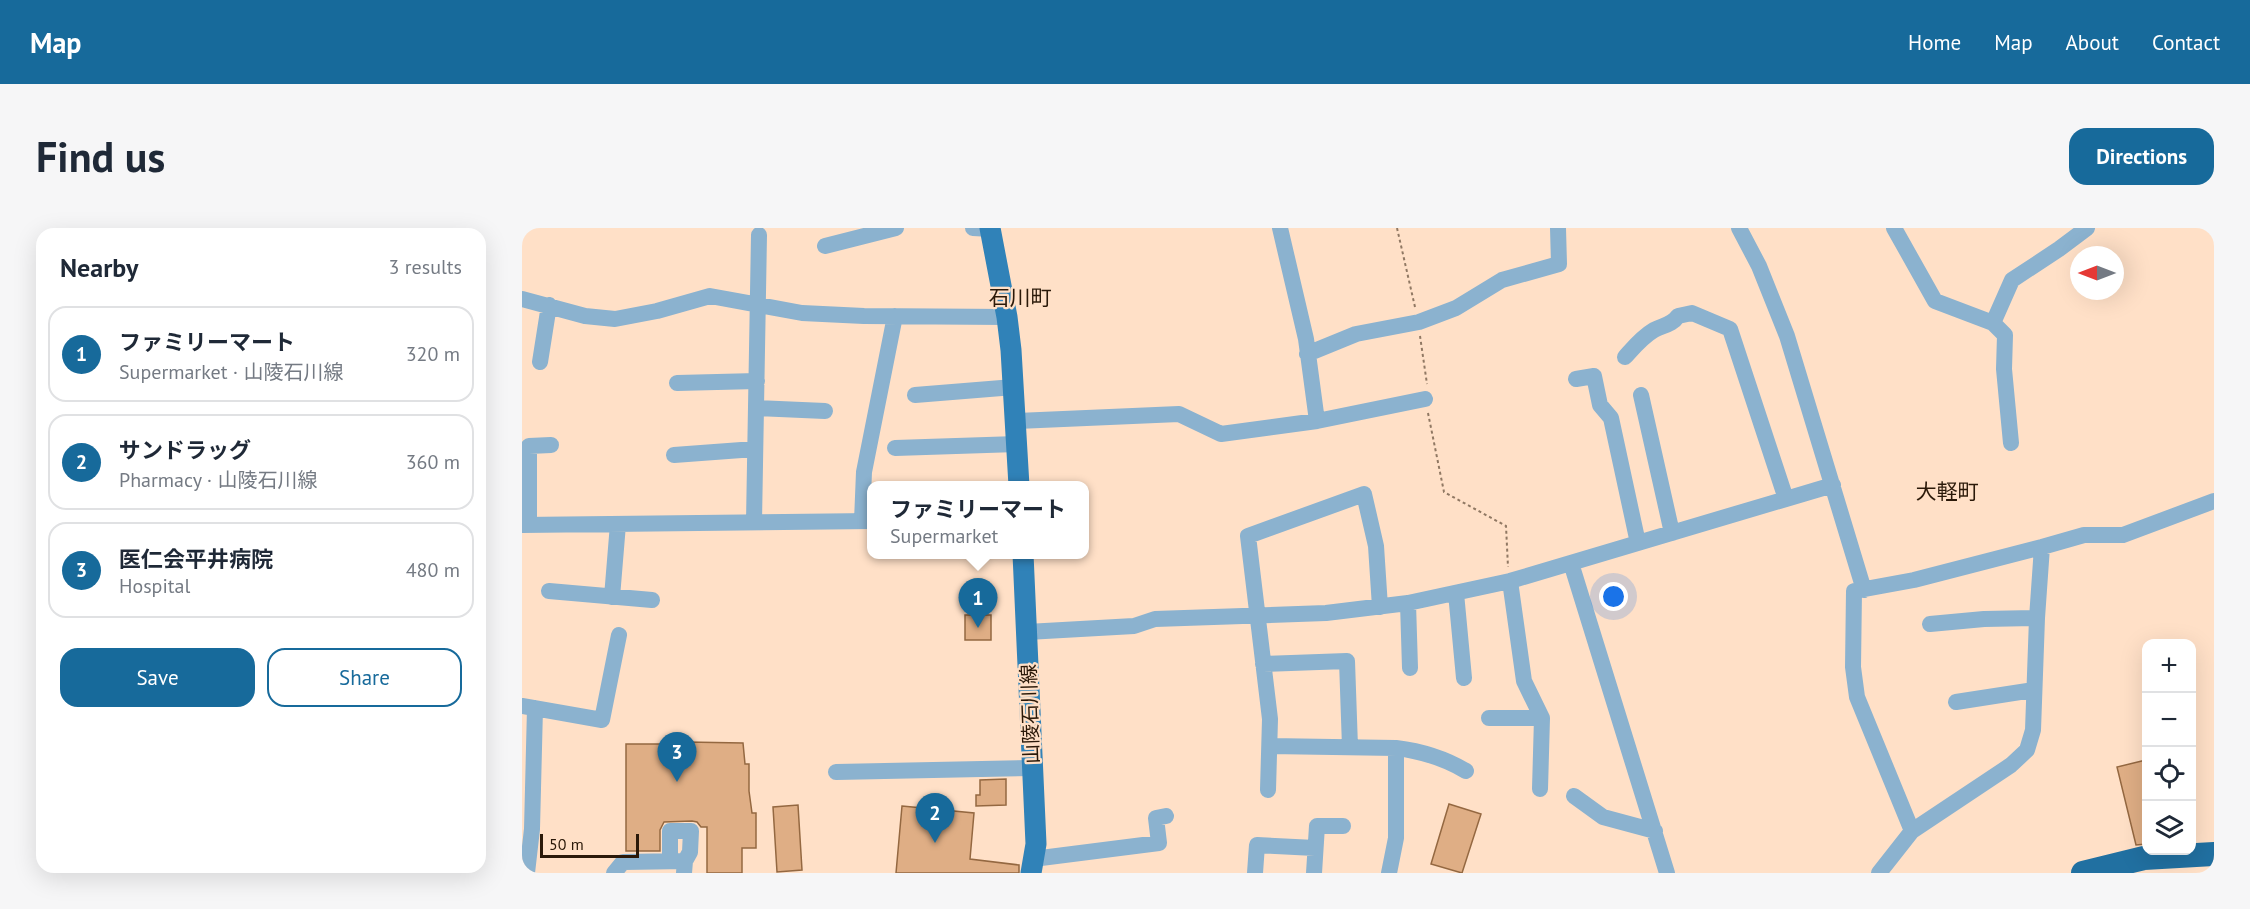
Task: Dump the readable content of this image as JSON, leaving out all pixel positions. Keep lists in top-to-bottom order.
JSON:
{
  "streets": {
    "main road": ["山陵石川線"]
  },
  "districts": ["石川町", "大軽町"],
  "scale_bar": "50 m",
  "north": "left",
  "page": {
    "header": "Map",
    "nav": [
      "Home",
      "Map",
      "About",
      "Contact"
    ],
    "buttons": [
      "Directions",
      ["Save", "Share"]
    ],
    "title": "Find us",
    "heading": ["Nearby", "3 results"],
    "list": [
      {
        "mark": "1",
        "name": "ファミリーマート",
        "note": "Supermarket · 山陵石川線",
        "value": "320 m"
      },
      {
        "mark": "2",
        "name": "サンドラッグ",
        "note": "Pharmacy · 山陵石川線",
        "value": "360 m"
      },
      {
        "mark": "3",
        "name": "医仁会平井病院",
        "note": "Hospital",
        "value": "480 m"
      }
    ],
    "popup": ["ファミリーマート", "Supermarket"],
    "pins": ["1", "3", "2"],
    "map_buttons": ["+", "−"],
    "scale": "50 m"
  }
}
